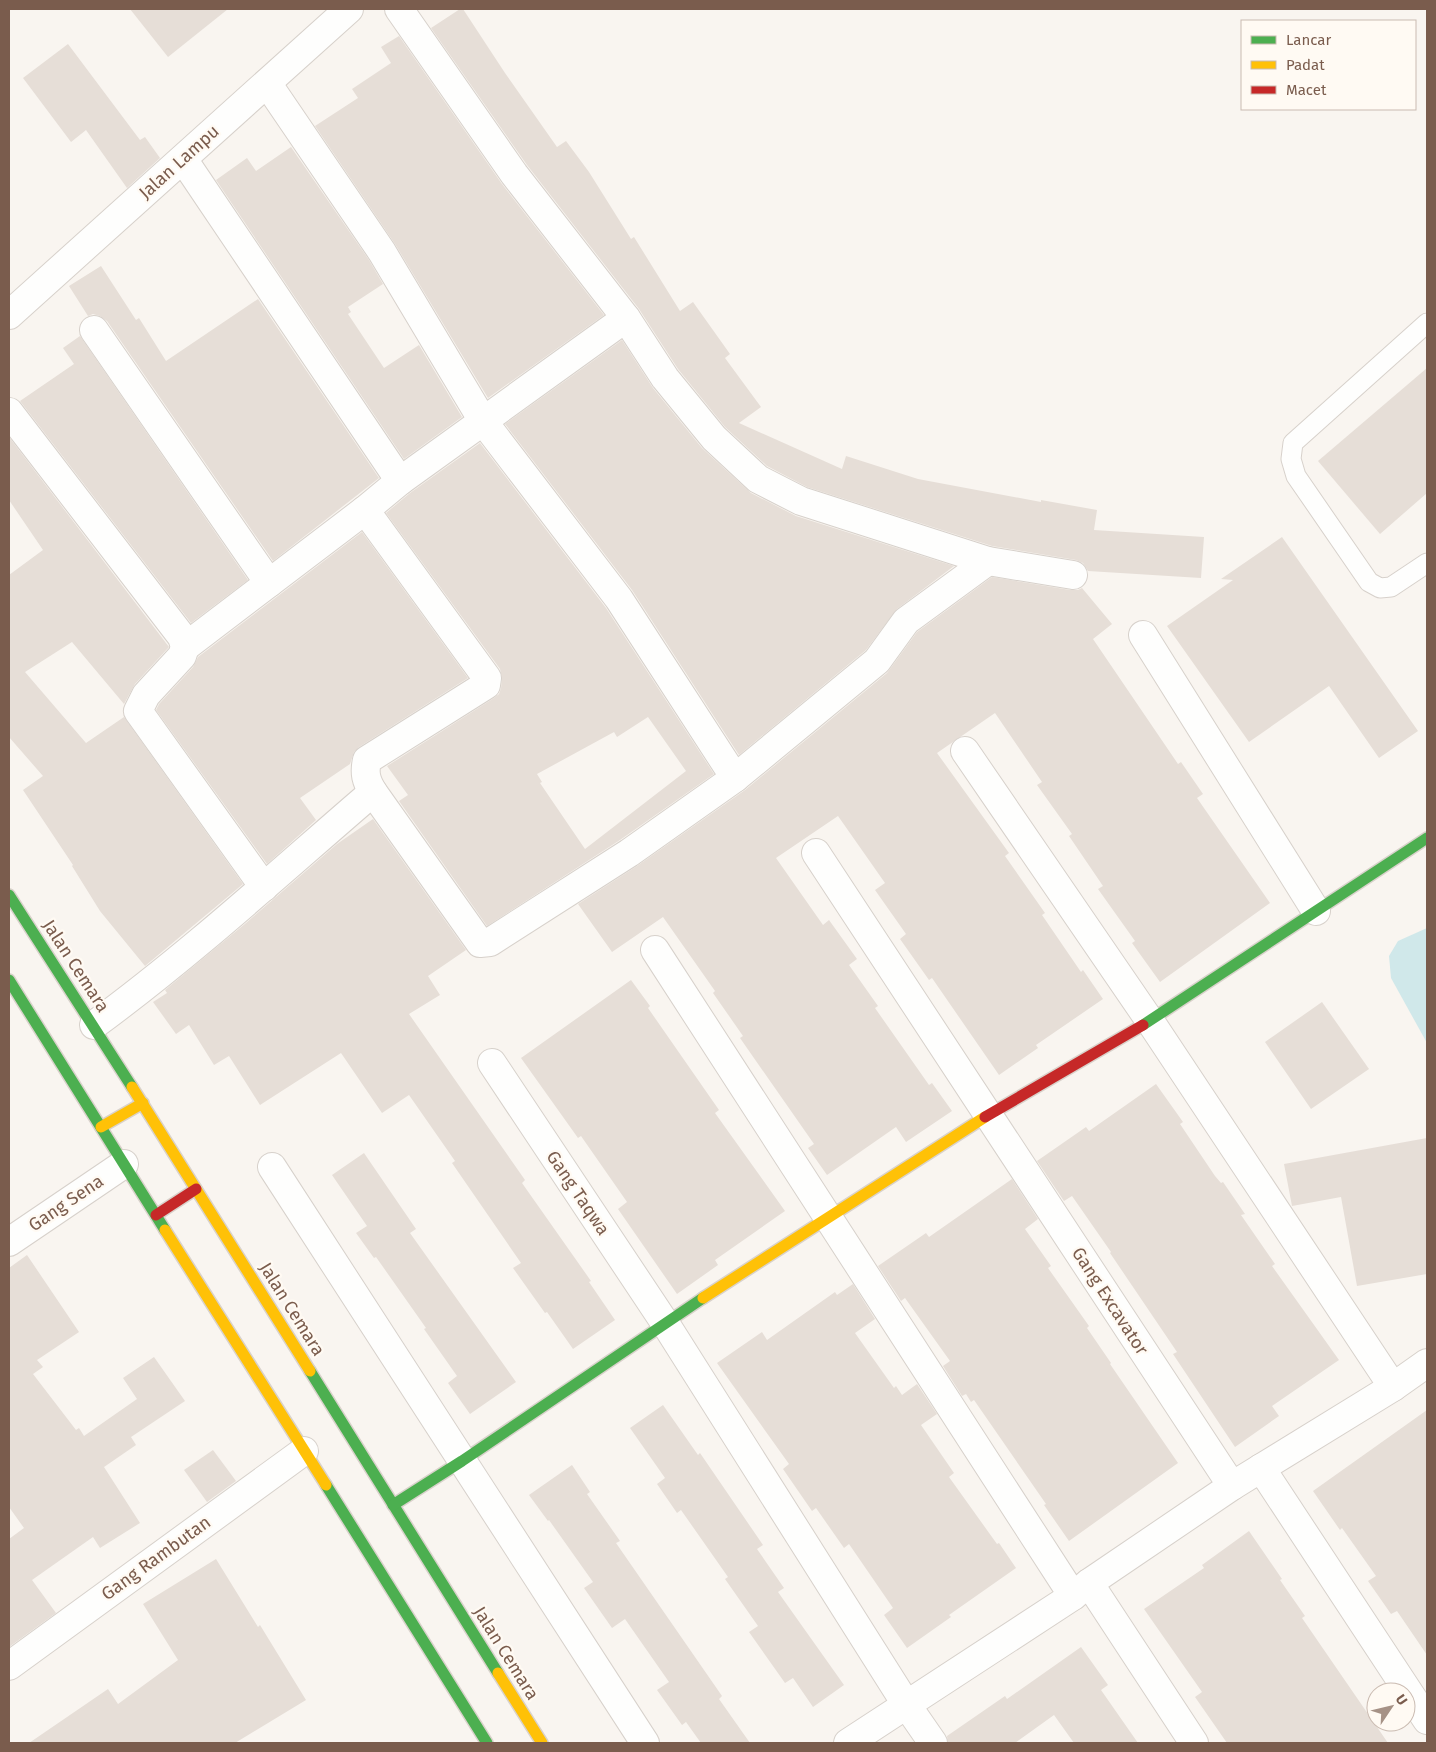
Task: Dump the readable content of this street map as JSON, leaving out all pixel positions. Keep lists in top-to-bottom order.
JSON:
{
  "streets": {
    "main road": ["Jalan Cemara"],
    "street": [
      "Jalan Lampu",
      "Gang Taqwa",
      "Gang Sena",
      "Gang Excavator",
      "Gang Rambutan"
    ]
  },
  "legend": ["Lancar", "Padat", "Macet"],
  "north": "top right"
}
